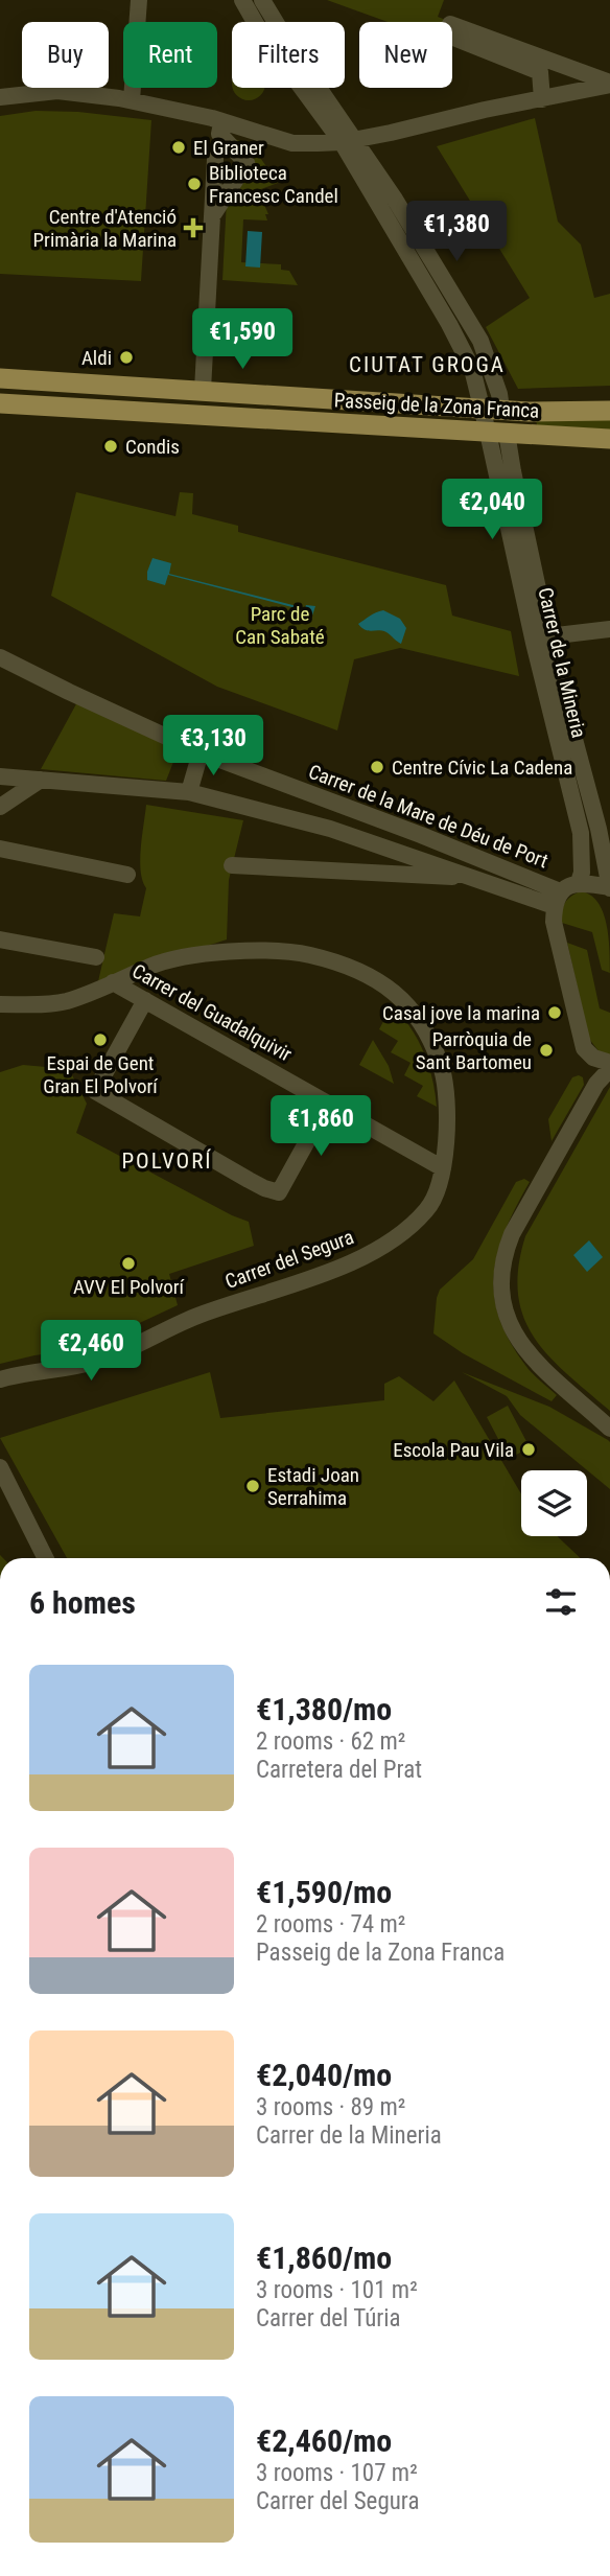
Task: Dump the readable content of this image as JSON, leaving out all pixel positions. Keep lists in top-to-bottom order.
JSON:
{
  "streets": {
    "main road": ["Passeig de la Zona Franca"],
    "street": [
      "Carrer de la Mineria",
      "Carrer de la Mare de Déu de Port",
      "Carrer del Guadalquivir",
      "Carrer del Segura"
    ]
  },
  "crossings": [
    ["Passeig de la Zona Franca", "Carrer de la Mineria"],
    ["Carrer del Guadalquivir", "Carrer del Segura"]
  ],
  "districts": ["CIUTAT GROGA", "POLVORÍ"],
  "parks": ["Parc de Can Sabaté"],
  "places": {
    "other": [
      "El Graner",
      "Biblioteca Francesc Candel",
      "Aldi",
      "Condis",
      "Centre Cívic La Cadena",
      "Casal jove la marina",
      "Espai de Gent Gran El Polvorí",
      "Parròquia de Sant Bartomeu",
      "AVV El Polvorí",
      "Escola Pau Vila",
      "Estadi Joan Serrahima"
    ],
    "health": ["Centre d'Atenció Primària la Marina"]
  },
  "page": {
    "chip": [
      "Buy",
      "Rent",
      "Filters",
      "New"
    ],
    "price": [
      "€1,380",
      "€1,590",
      "€2,040",
      "€3,130",
      "€1,860",
      "€2,460"
    ],
    "heading": "6 homes",
    "list": [
      {
        "name": "€1,380/mo",
        "note": "2 rooms · 62 m² · Carretera del Prat"
      },
      {
        "name": "€1,590/mo",
        "note": "2 rooms · 74 m² · Passeig de la Zona Franca"
      },
      {
        "name": "€2,040/mo",
        "note": "3 rooms · 89 m² · Carrer de la Mineria"
      },
      {
        "name": "€1,860/mo",
        "note": "3 rooms · 101 m² · Carrer del Túria"
      },
      {
        "name": "€2,460/mo",
        "note": "3 rooms · 107 m² · Carrer del Segura"
      }
    ]
  }
}
